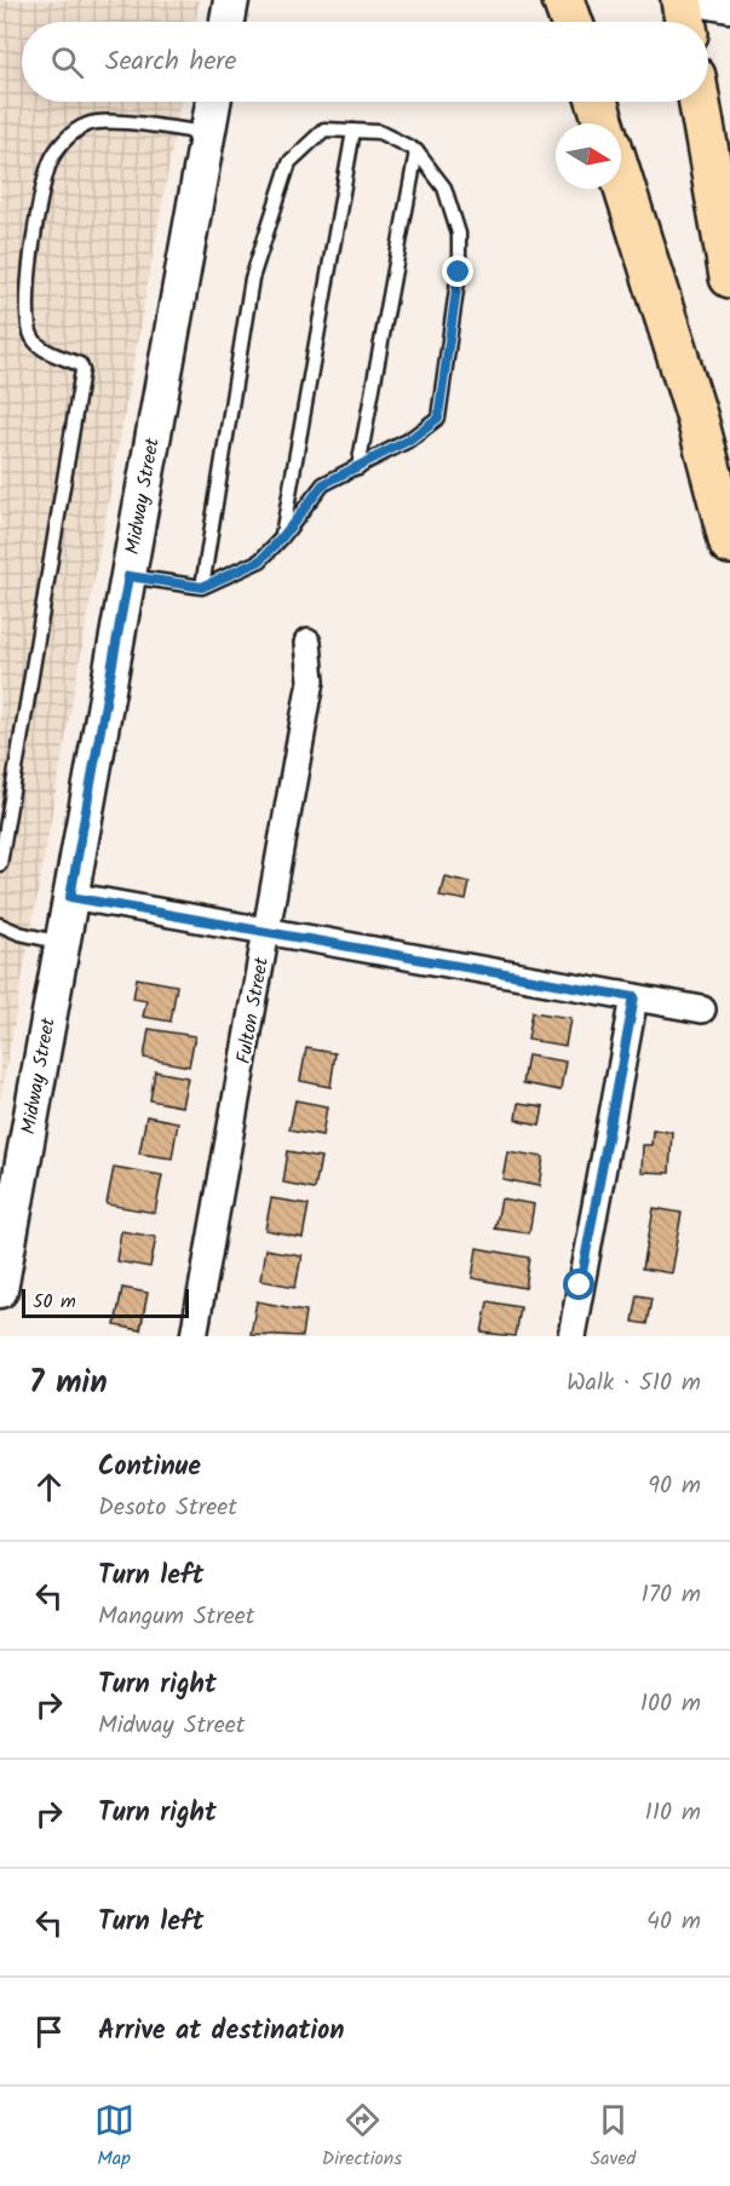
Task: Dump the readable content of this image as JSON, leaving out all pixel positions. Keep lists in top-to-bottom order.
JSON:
{
  "streets": {
    "street": ["Midway Street", "Fulton Street"]
  },
  "scale_bar": "50 m",
  "north": "right",
  "page": {
    "search": "Search here",
    "scale": "50 m",
    "heading": ["7 min", "Walk · 510 m"],
    "list": [
      ["Continue", "Desoto Street", "90 m"],
      ["Turn left", "Mangum Street", "170 m"],
      ["Turn right", "Midway Street", "100 m"],
      ["Turn right", "110 m"],
      ["Turn left", "40 m"],
      "Arrive at destination"
    ],
    "nav": ["Map", "Directions", "Saved"]
  }
}
